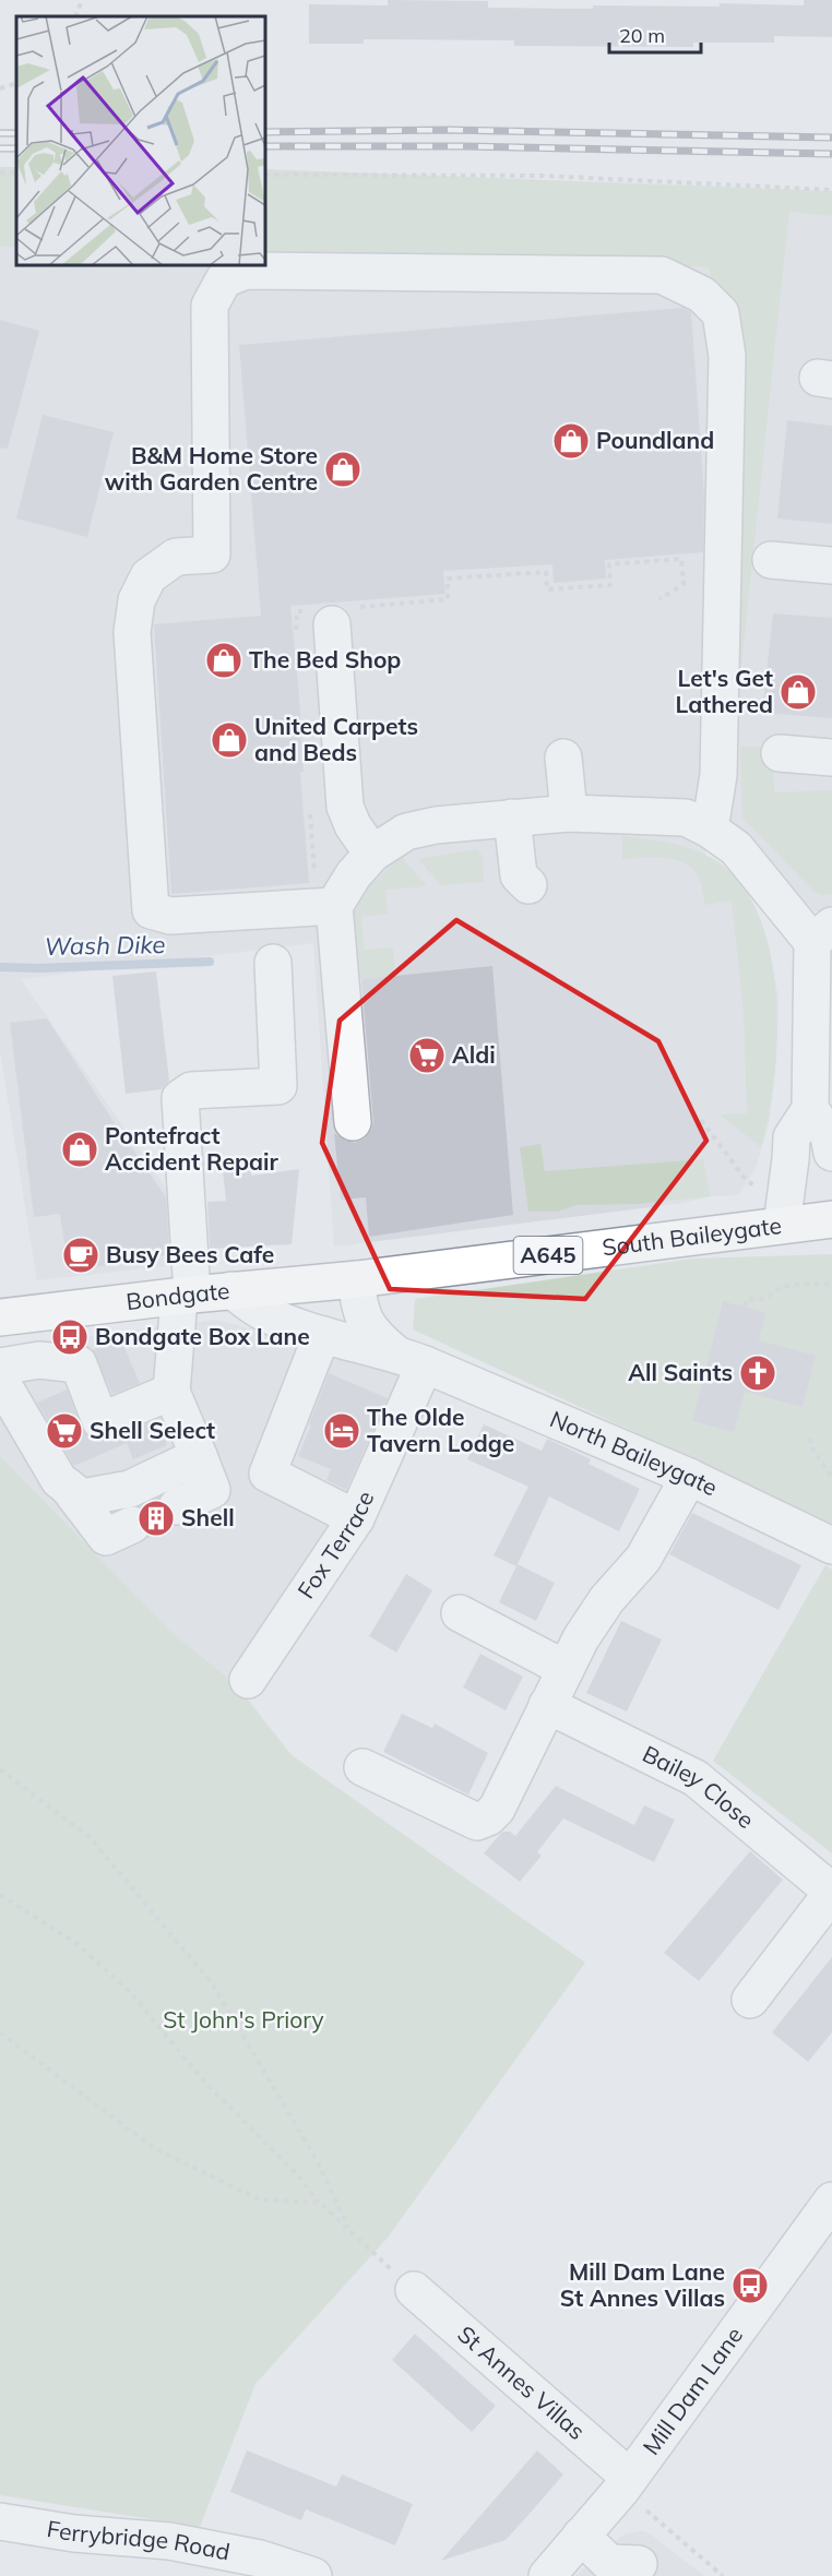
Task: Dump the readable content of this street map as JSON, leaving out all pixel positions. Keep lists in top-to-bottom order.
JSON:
{
  "streets": {
    "highway": ["South Baileygate", "A645", "Bondgate"],
    "street": [
      "North Baileygate",
      "Fox Terrace",
      "Bailey Close",
      "St Annes Villas",
      "Mill Dam Lane",
      "Ferrybridge Road"
    ]
  },
  "crossings": [
    ["South Baileygate", "Bondgate"],
    ["South Baileygate", "North Baileygate"],
    ["Bondgate", "North Baileygate"],
    ["North Baileygate", "Fox Terrace"],
    ["St Annes Villas", "Mill Dam Lane"]
  ],
  "water": ["Wash Dike"],
  "parks": ["St John's Priory"],
  "places": {
    "shop": [
      "Poundland",
      "B&M Home Store with Garden Centre",
      "The Bed Shop",
      "Let's Get Lathered",
      "United Carpets and Beds",
      "Pontefract Accident Repair"
    ],
    "supermarket": ["Aldi", "Shell Select"],
    "cafe": ["Busy Bees Cafe"],
    "bus stop": ["Bondgate Box Lane", "Mill Dam Lane St Annes Villas"],
    "church": ["All Saints"],
    "hotel": ["The Olde Tavern Lodge"],
    "building": ["Shell"]
  },
  "scale_bar": "20 m"
}
